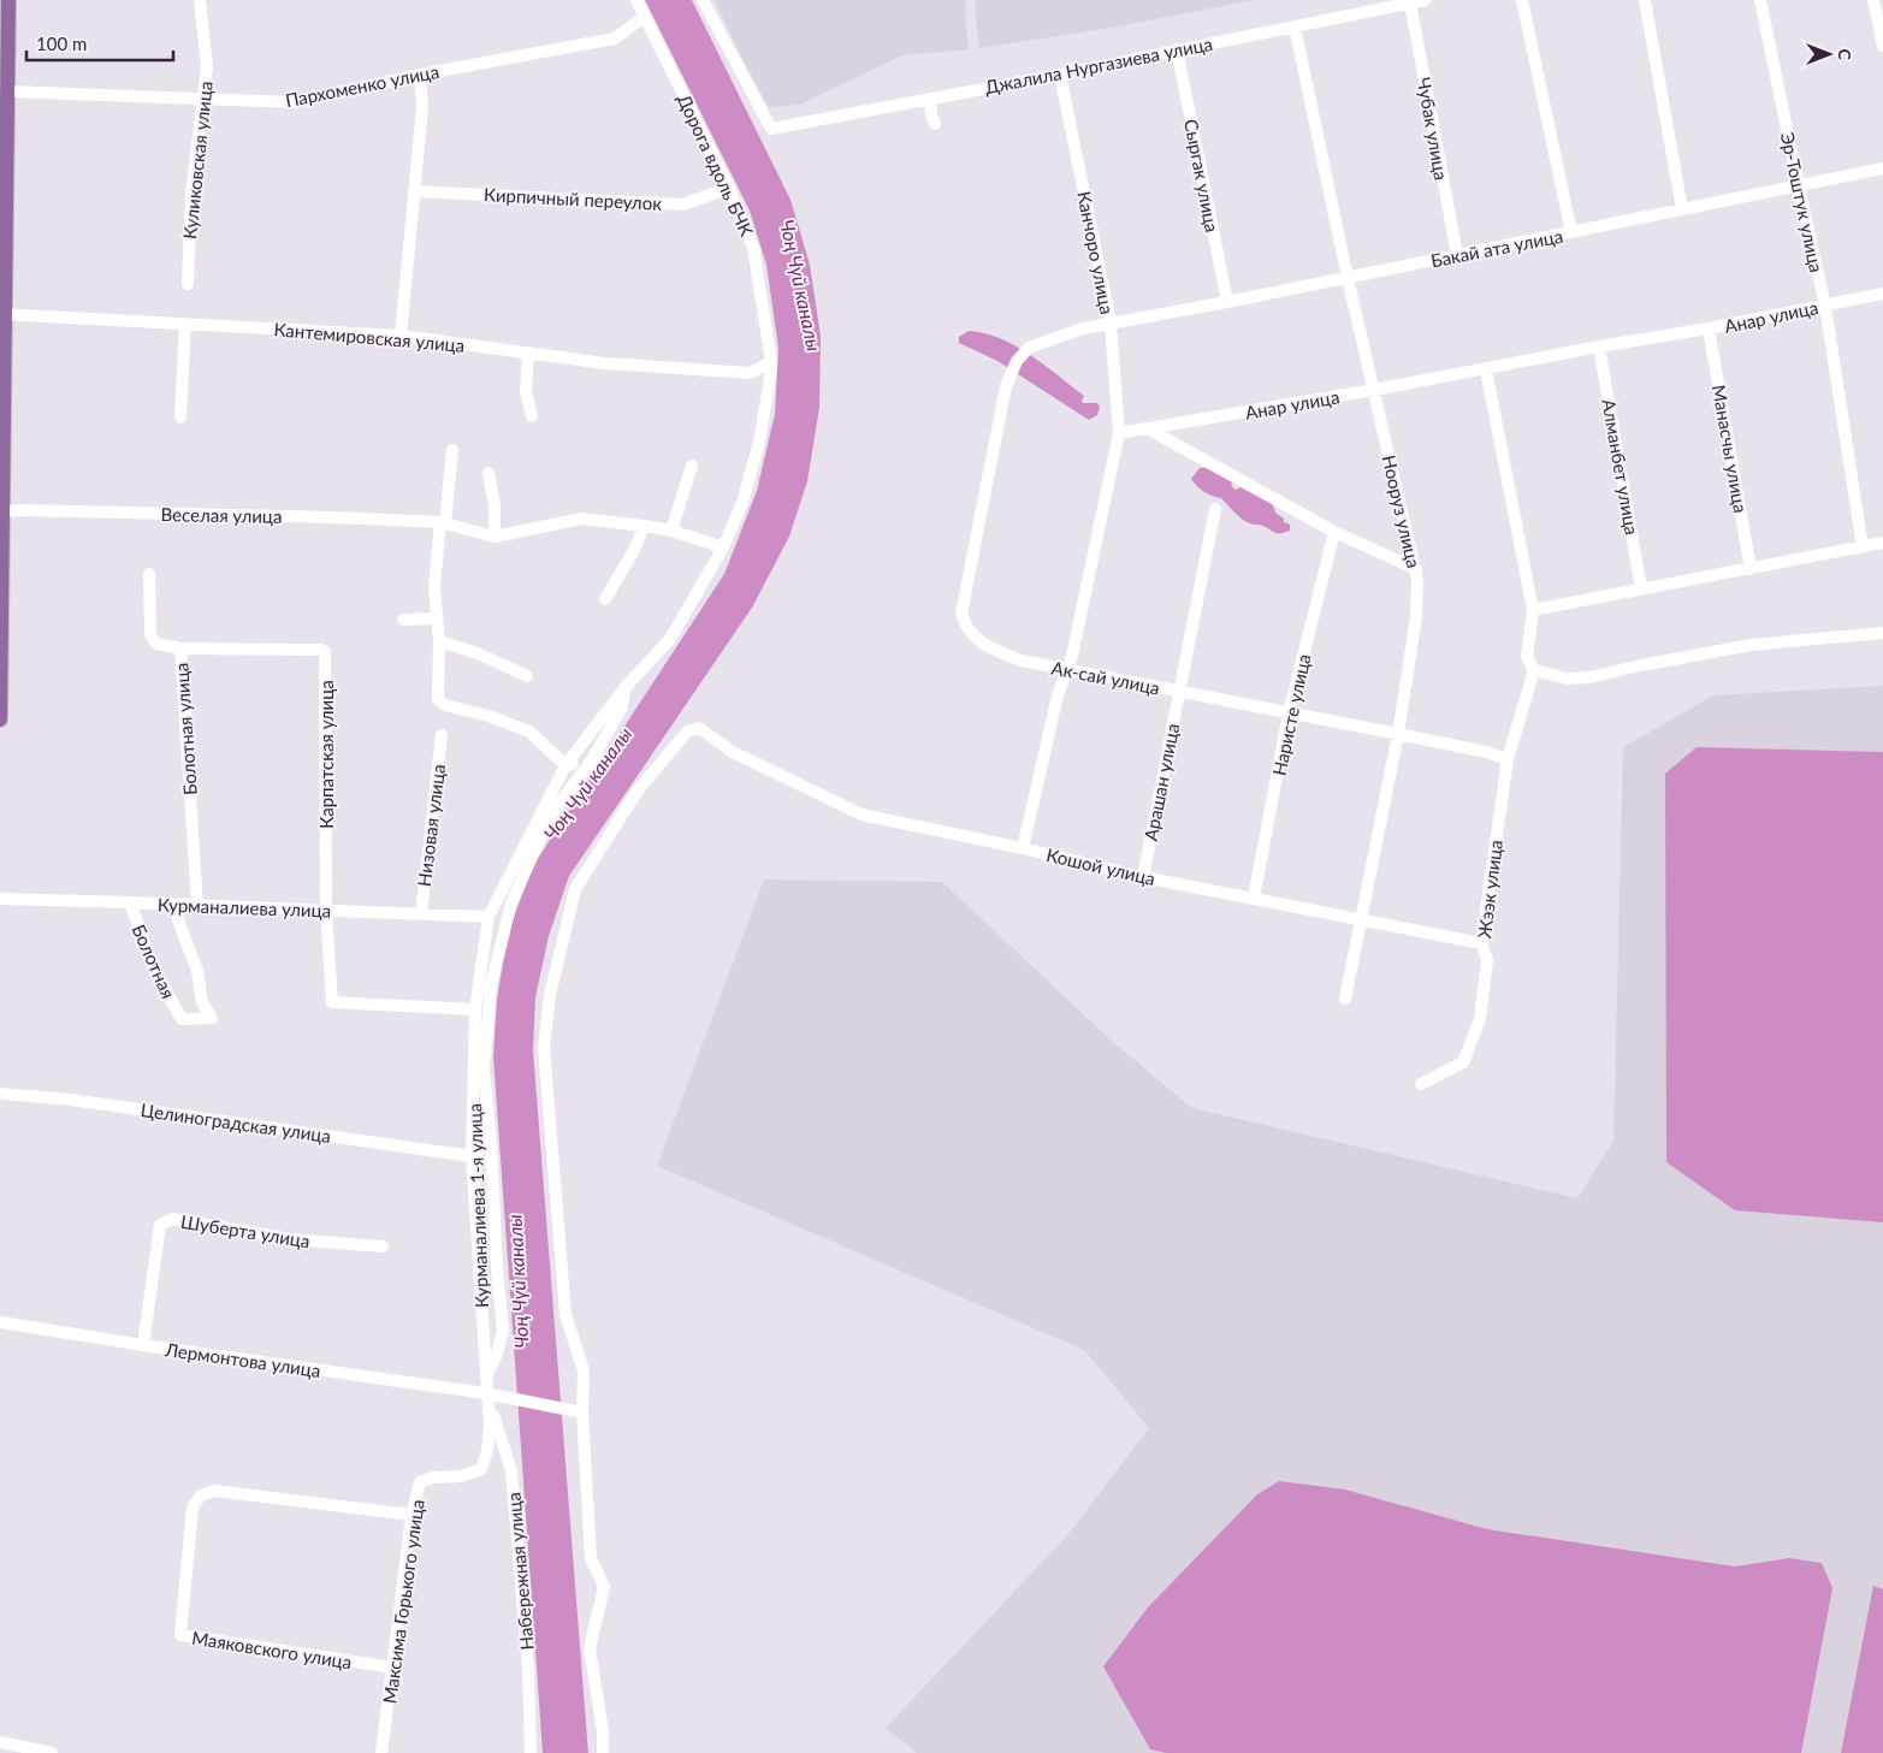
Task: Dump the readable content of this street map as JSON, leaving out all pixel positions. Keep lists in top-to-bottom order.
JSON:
{
  "streets": {
    "street": [
      "Джалила Нургазиева улица",
      "Пархоменко улица",
      "Чубак улица",
      "Куликовская улица",
      "Дорога вдоль БЧК",
      "Сыргак улица",
      "Кирпичный переулок",
      "Эр-Тоштук улица",
      "Бакай ата улица",
      "Канчоро улица",
      "Анар улица",
      "Кантемировская улица",
      "Манасчы улица",
      "Алманбет улица",
      "Нооруз улица",
      "Веселая улица",
      "Ак-сай улица",
      "Наристе улица",
      "Болотная улица",
      "Карпатская улица",
      "Арашан улица",
      "Низовая улица",
      "Кошой улица",
      "Жээк улица",
      "Курманалиева улица",
      "Болотная",
      "Целиноградская улица",
      "Курманалиева 1-я улица",
      "Шуберта улица",
      "Лермонтова улица",
      "Набережная улица",
      "Максима Горького улица",
      "Маяковского улица"
    ]
  },
  "crossings": [
    ["Джалила Нургазиева улица", "Чубак улица"],
    ["Джалила Нургазиева улица", "Сыргак улица"],
    ["Джалила Нургазиева улица", "Канчоро улица"],
    ["Джалила Нургазиева улица", "Нооруз улица"],
    ["Пархоменко улица", "Куликовская улица"],
    ["Пархоменко улица", "Дорога вдоль БЧК"],
    ["Чубак улица", "Бакай ата улица"],
    ["Дорога вдоль БЧК", "Кирпичный переулок"],
    ["Дорога вдоль БЧК", "Кантемировская улица"],
    ["Дорога вдоль БЧК", "Веселая улица"],
    ["Дорога вдоль БЧК", "Курманалиева 1-я улица"],
    ["Сыргак улица", "Бакай ата улица"],
    ["Эр-Тоштук улица", "Бакай ата улица"],
    ["Эр-Тоштук улица", "Анар улица"],
    ["Бакай ата улица", "Канчоро улица"],
    ["Бакай ата улица", "Нооруз улица"],
    ["Бакай ата улица", "Ак-сай улица"],
    ["Канчоро улица", "Анар улица"],
    ["Канчоро улица", "Ак-сай улица"],
    ["Анар улица", "Манасчы улица"],
    ["Анар улица", "Алманбет улица"],
    ["Анар улица", "Нооруз улица"],
    ["Нооруз улица", "Ак-сай улица"],
    ["Нооруз улица", "Кошой улица"],
    ["Веселая улица", "Курманалиева 1-я улица"],
    ["Ак-сай улица", "Наристе улица"],
    ["Ак-сай улица", "Арашан улица"],
    ["Ак-сай улица", "Жээк улица"],
    ["Наристе улица", "Кошой улица"],
    ["Болотная улица", "Карпатская улица"],
    ["Болотная улица", "Курманалиева улица"],
    ["Карпатская улица", "Курманалиева улица"],
    ["Карпатская улица", "Курманалиева 1-я улица"],
    ["Арашан улица", "Кошой улица"],
    ["Низовая улица", "Курманалиева улица"],
    ["Кошой улица", "Жээк улица"],
    ["Кошой улица", "Лермонтова улица"],
    ["Курманалиева улица", "Болотная"],
    ["Курманалиева улица", "Курманалиева 1-я улица"],
    ["Целиноградская улица", "Курманалиева 1-я улица"],
    ["Курманалиева 1-я улица", "Лермонтова улица"],
    ["Курманалиева 1-я улица", "Набережная улица"],
    ["Курманалиева 1-я улица", "Максима Горького улица"],
    ["Шуберта улица", "Лермонтова улица"],
    ["Лермонтова улица", "Набережная улица"],
    ["Лермонтова улица", "Максима Горького улица"],
    ["Набережная улица", "Максима Горького улица"],
    ["Максима Горького улица", "Маяковского улица"]
  ],
  "water": ["Чоң Чүй каналы"],
  "scale_bar": "100 m",
  "north": "right"
}
